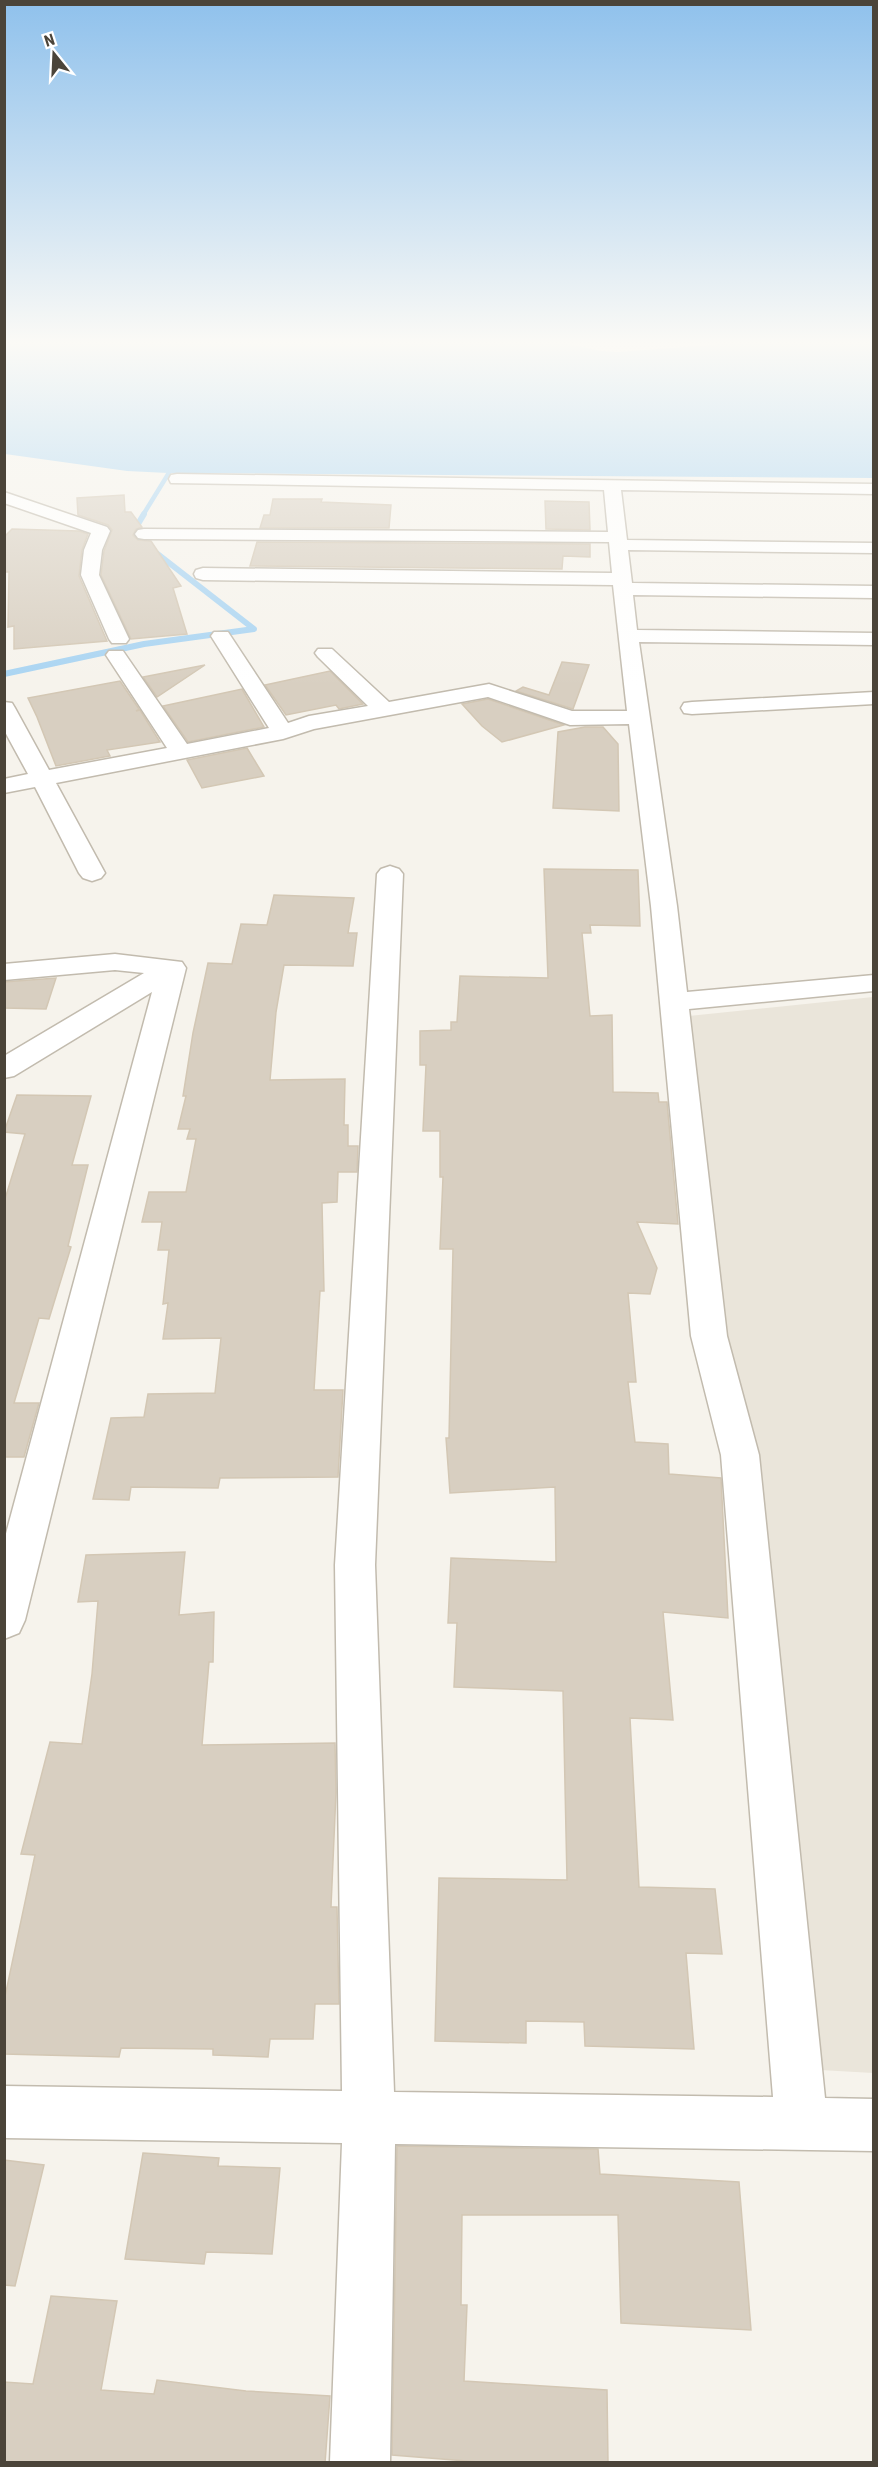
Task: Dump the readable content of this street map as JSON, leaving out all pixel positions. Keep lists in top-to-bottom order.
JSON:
{
  "north": "top"
}
